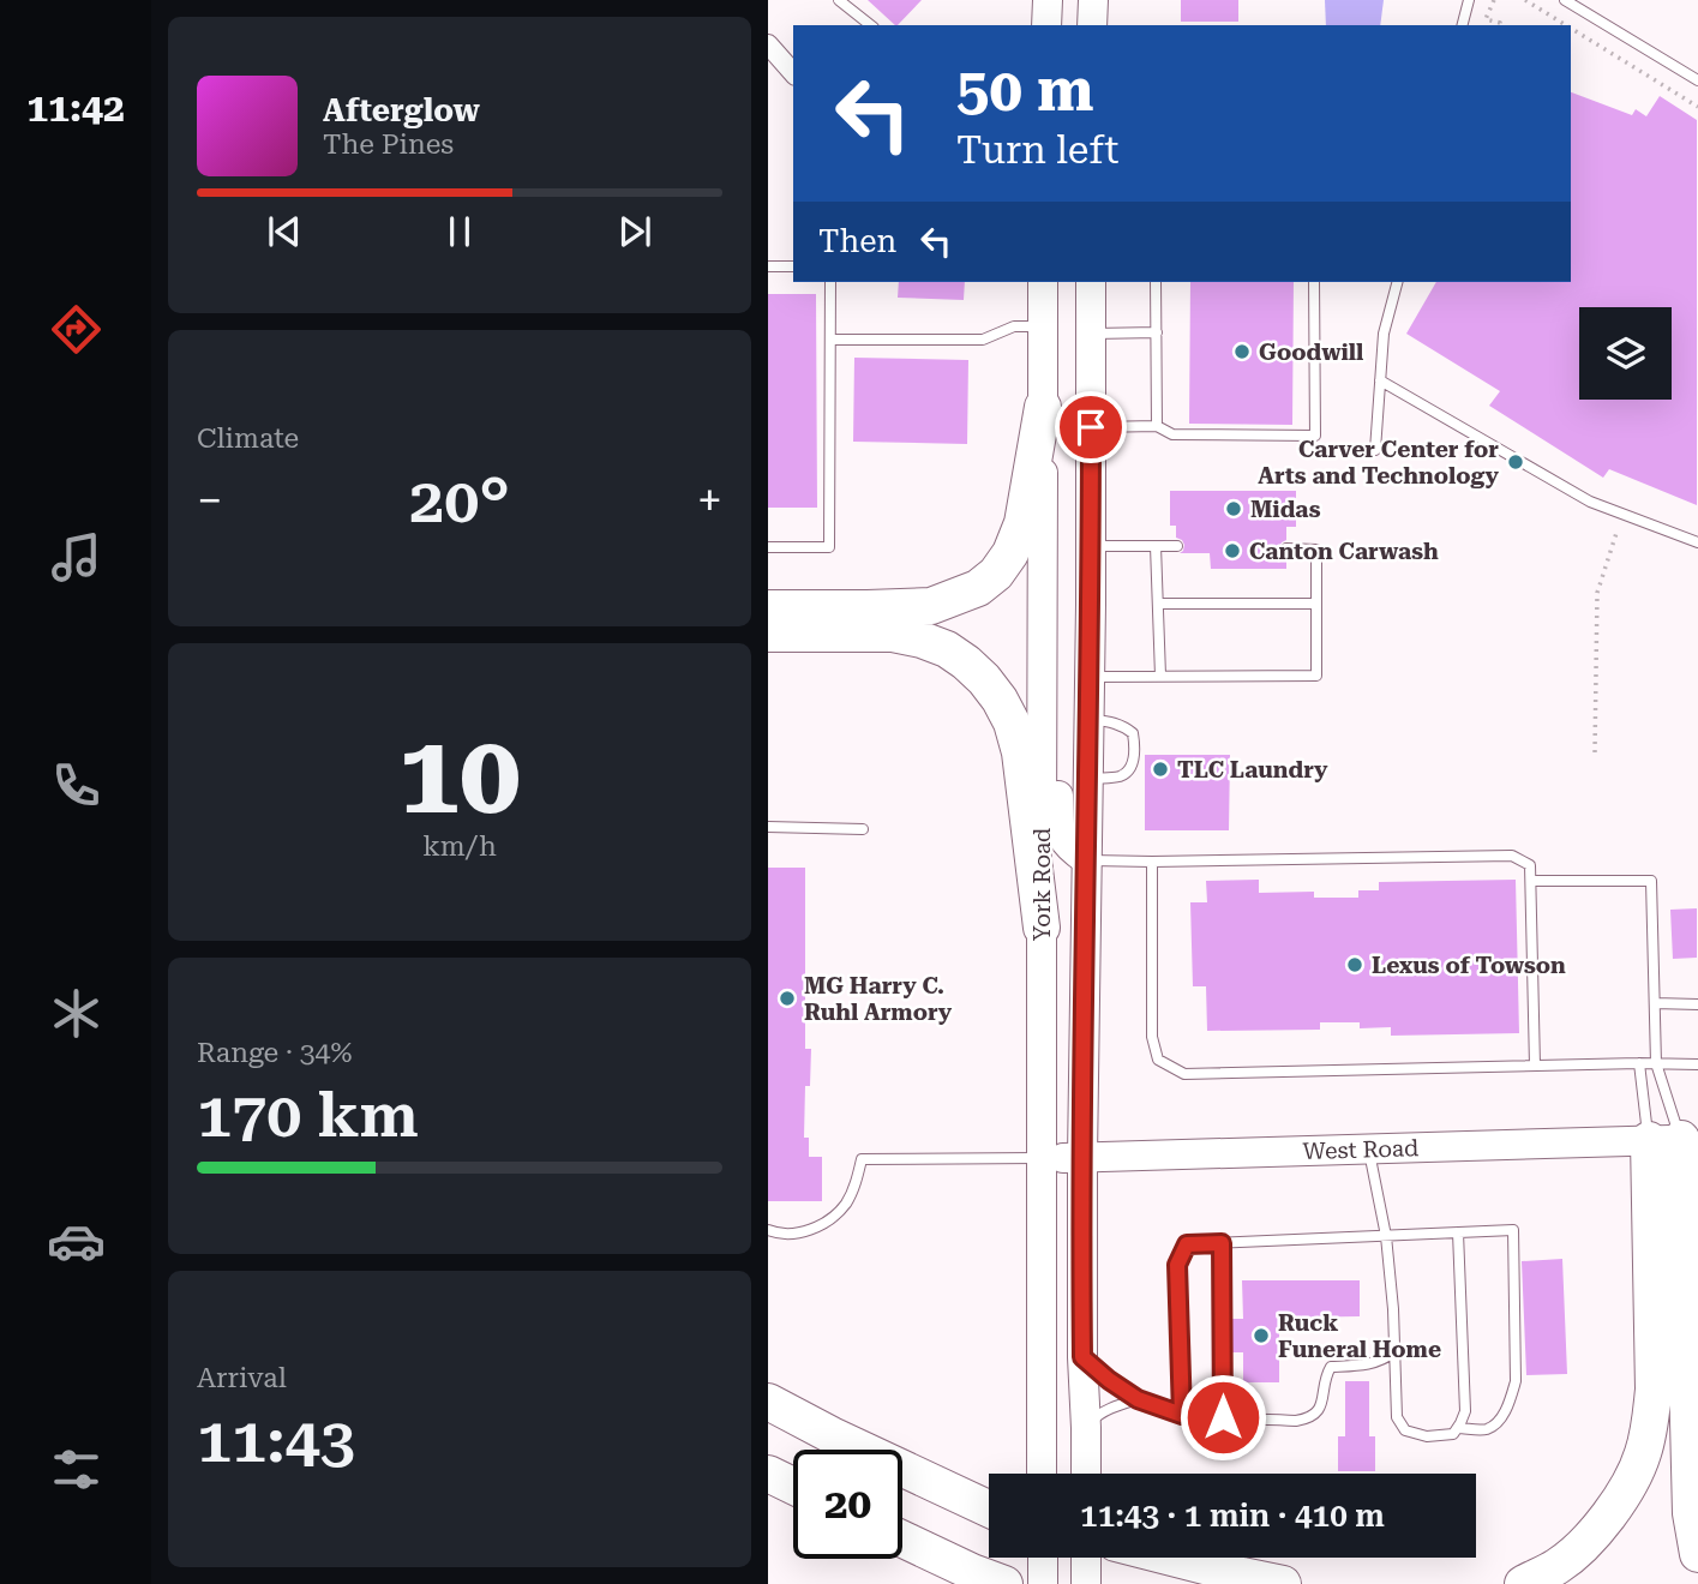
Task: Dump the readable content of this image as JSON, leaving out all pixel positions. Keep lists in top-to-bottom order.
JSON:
{
  "streets": {
    "main road": ["York Road", "West Road"]
  },
  "crossings": [
    ["York Road", "West Road"]
  ],
  "places": [
    "Goodwill",
    "Carver Center for Arts and Technology",
    "Midas",
    "Canton Carwash",
    "TLC Laundry",
    "Lexus of Towson",
    "MG Harry C. Ruhl Armory",
    "Ruck Funeral Home"
  ],
  "page": {
    "tabs": "11:42",
    "turn": ["50 m", "Turn left"],
    "song": ["Afterglow", "The Pines"],
    "then": "Then",
    "tile": [
      "Climate",
      ["10", "km/h"],
      ["Range · 34%", "170 km"],
      ["Arrival", "11:43"]
    ],
    "heat": ["−", "20°", "+"],
    "limit": "20",
    "trip": "11:43 · 1 min · 410 m"
  }
}
